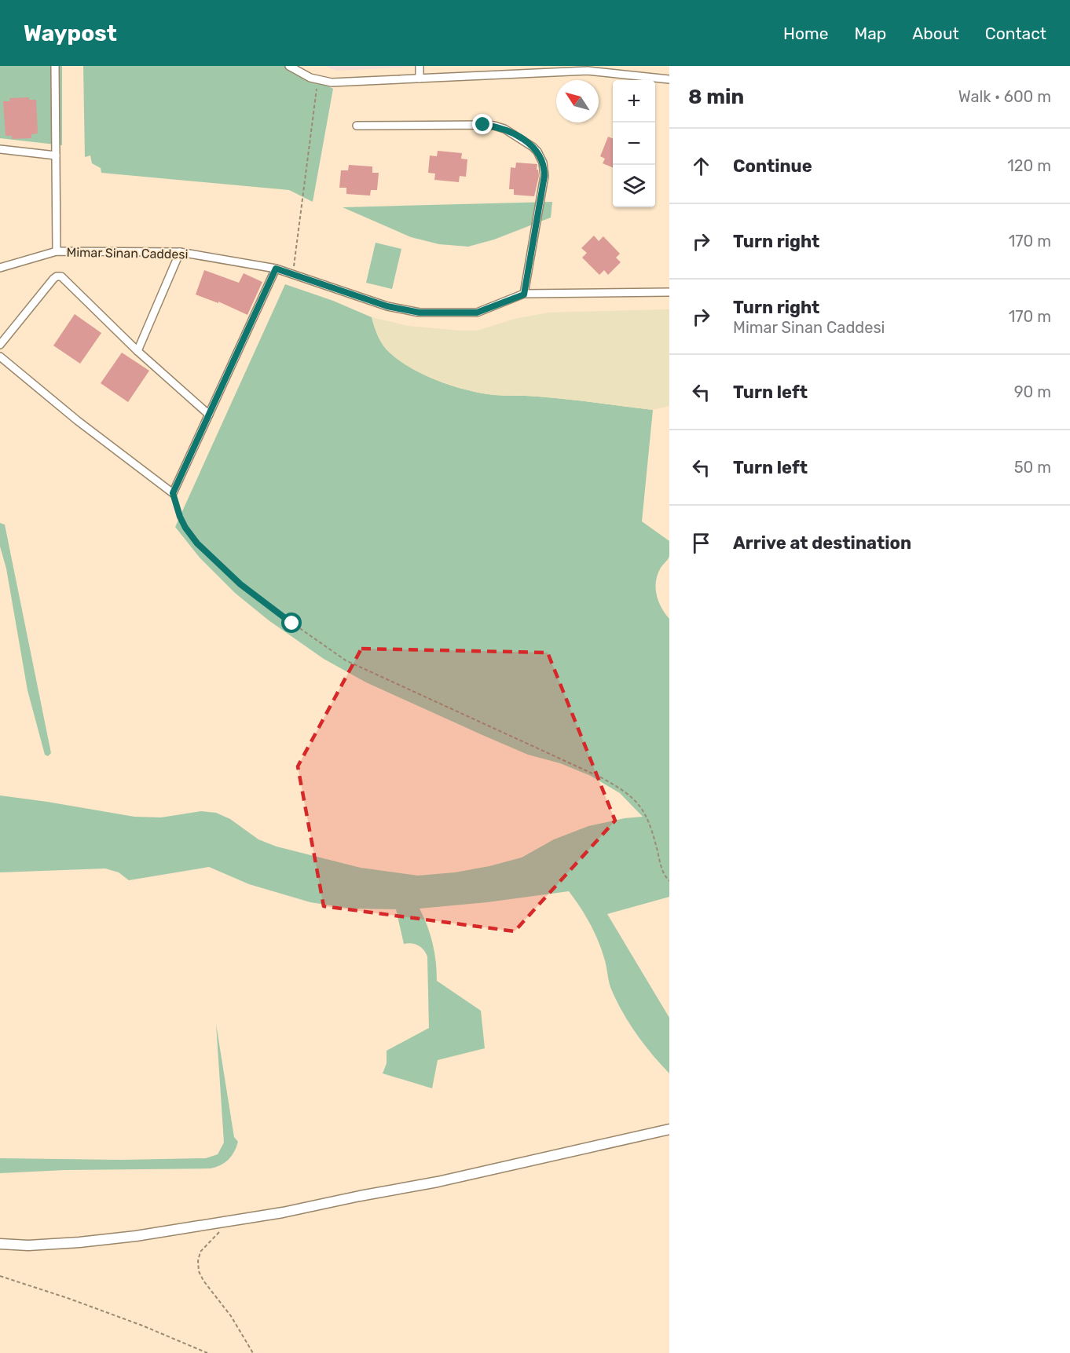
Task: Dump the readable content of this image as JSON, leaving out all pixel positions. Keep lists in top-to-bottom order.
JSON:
{
  "streets": {
    "street": ["Mimar Sinan Caddesi"]
  },
  "north": "top left",
  "page": {
    "header": "Waypost",
    "nav": [
      "Home",
      "Map",
      "About",
      "Contact"
    ],
    "heading": ["8 min", "Walk · 600 m"],
    "map_buttons": ["+", "−"],
    "list": [
      ["Continue", "120 m"],
      ["Turn right", "170 m"],
      ["Turn right", "Mimar Sinan Caddesi", "170 m"],
      ["Turn left", "90 m"],
      ["Turn left", "50 m"],
      "Arrive at destination"
    ]
  }
}
